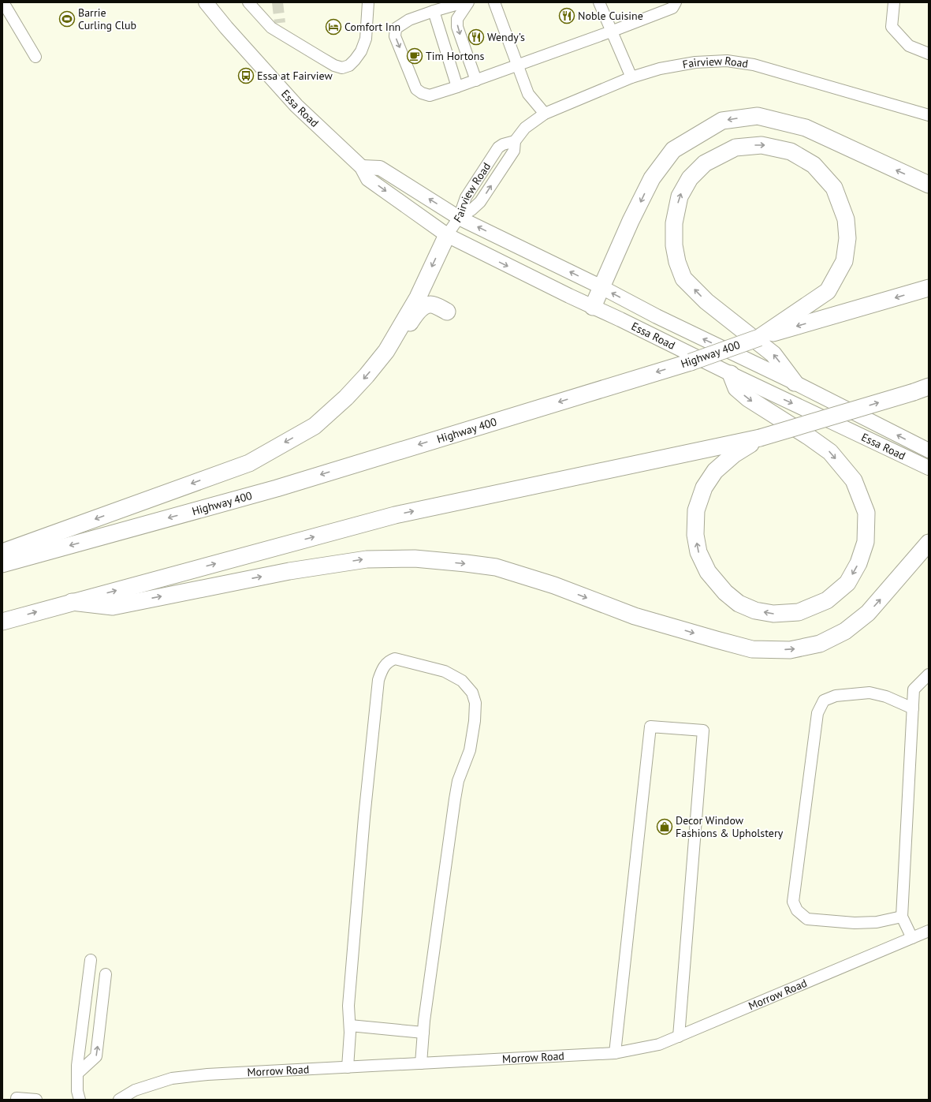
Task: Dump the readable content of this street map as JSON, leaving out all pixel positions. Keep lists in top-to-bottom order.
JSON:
{
  "streets": {
    "highway": ["Highway 400"],
    "main road": ["Essa Road"],
    "street": ["Fairview Road", "Morrow Road"]
  },
  "crossings": [
    ["Fairview Road", "Essa Road"]
  ],
  "places": {
    "restaurant": ["Noble Cuisine", "Wendy's"],
    "sports": ["Barrie Curling Club"],
    "hotel": ["Comfort Inn"],
    "cafe": ["Tim Hortons"],
    "bus stop": ["Essa at Fairview"],
    "shop": ["Decor Window Fashions & Upholstery"]
  }
}
